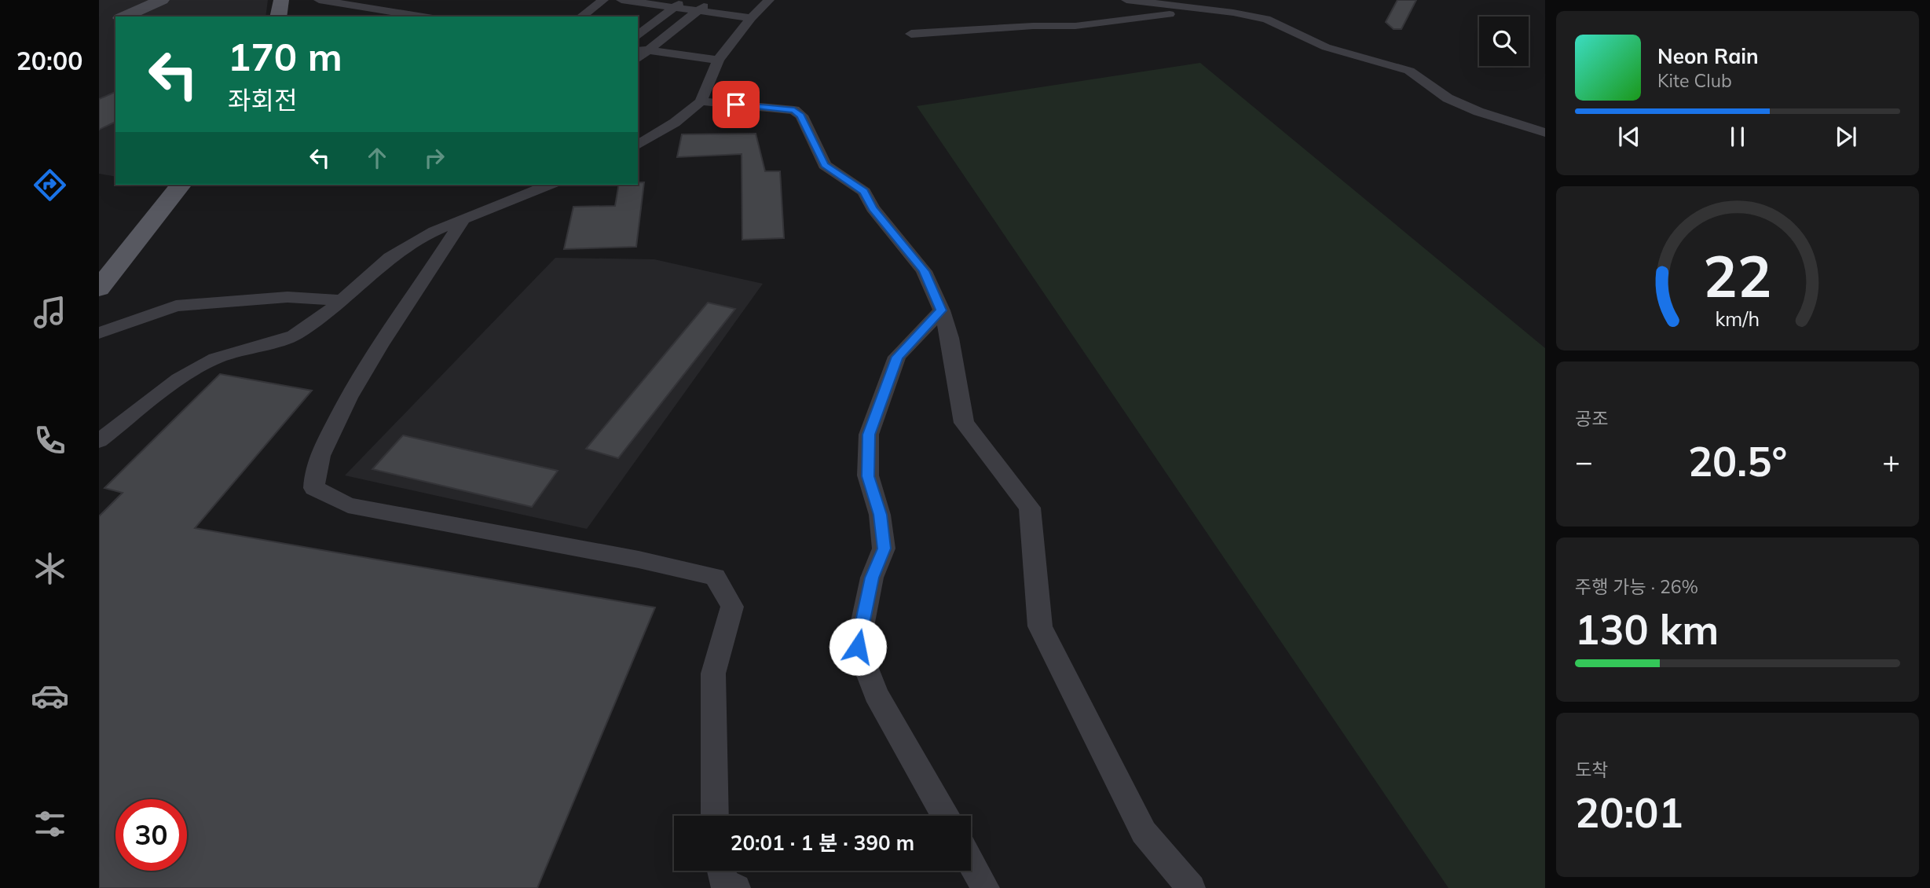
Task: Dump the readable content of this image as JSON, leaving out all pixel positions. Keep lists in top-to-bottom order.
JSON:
{
  "page": {
    "tabs": "20:00",
    "turn": ["170 m", "좌회전"],
    "song": ["Neon Rain", "Kite Club"],
    "tile": [
      "공조",
      ["주행 가능 · 26%", "130 km"],
      ["도착", "20:01"]
    ],
    "heat": ["−", "20.5°", "+"],
    "limit": "30",
    "trip": "20:01 · 1 분 · 390 m",
    "gauge": ["22", "km/h"]
  }
}
